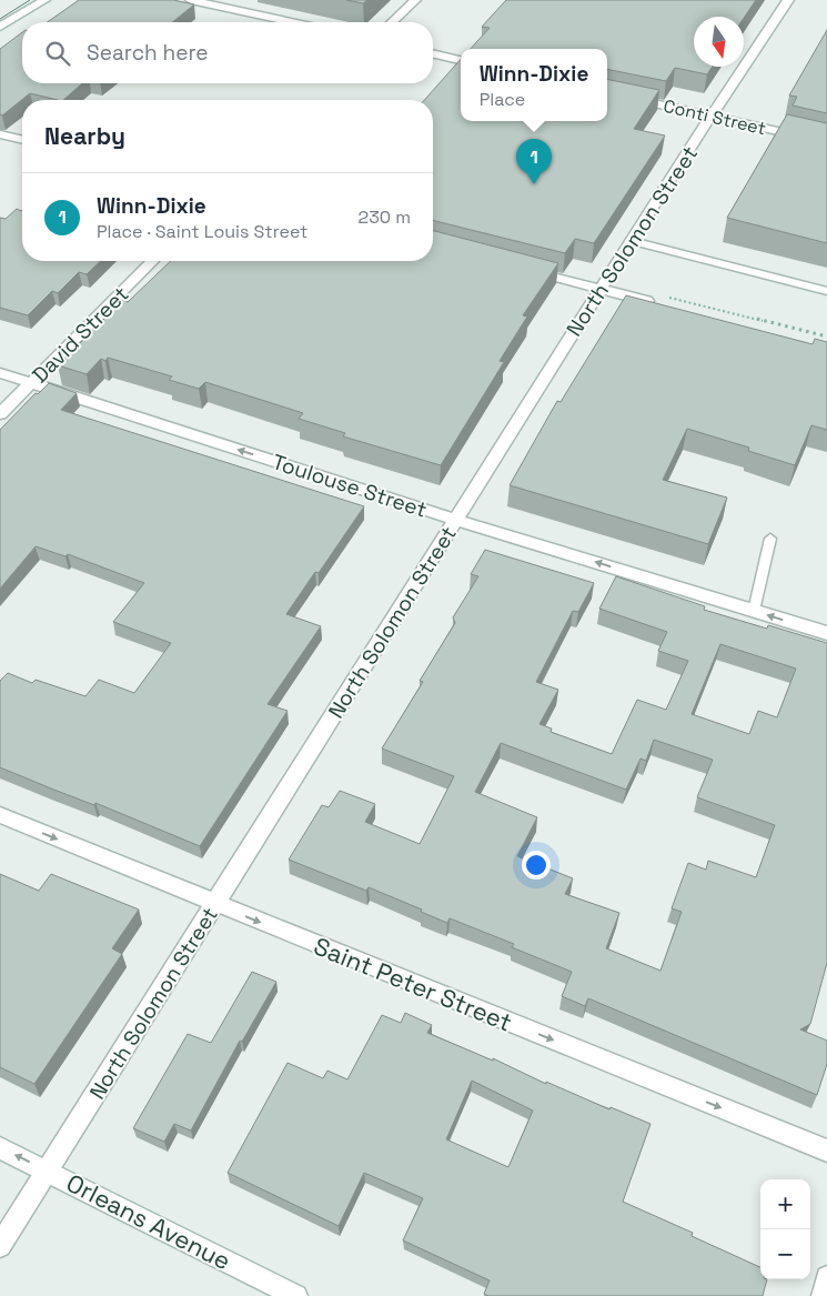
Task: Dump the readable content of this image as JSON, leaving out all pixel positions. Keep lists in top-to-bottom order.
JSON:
{
  "streets": {
    "street": [
      "Conti Street",
      "North Solomon Street",
      "David Street",
      "Toulouse Street",
      "Saint Peter Street",
      "Orleans Avenue"
    ]
  },
  "crossings": [
    ["Conti Street", "North Solomon Street"],
    ["North Solomon Street", "Toulouse Street"],
    ["North Solomon Street", "Saint Peter Street"],
    ["North Solomon Street", "Orleans Avenue"],
    ["David Street", "Toulouse Street"]
  ],
  "one_way": ["Toulouse Street", "Saint Peter Street"],
  "north": "bottom",
  "page": {
    "search": "Search here",
    "popup": ["Winn-Dixie", "Place"],
    "heading": "Nearby",
    "pins": "1",
    "list": [
      {
        "mark": "1",
        "name": "Winn-Dixie",
        "note": "Place · Saint Louis Street",
        "value": "230 m"
      }
    ],
    "map_buttons": ["+", "−"]
  }
}
